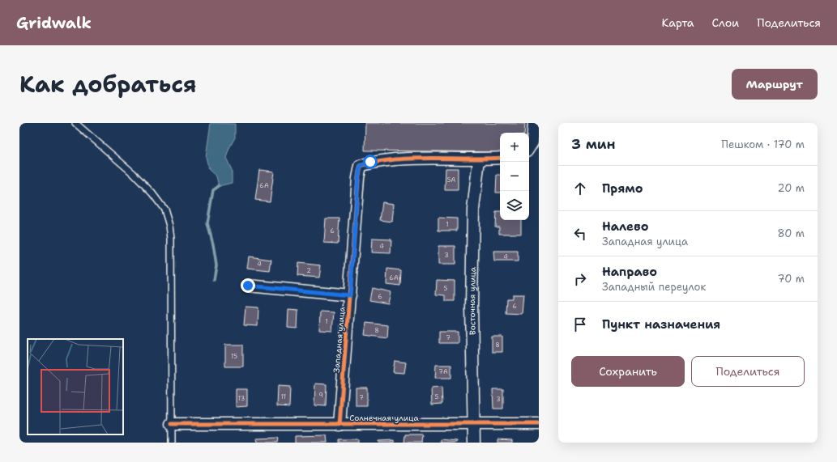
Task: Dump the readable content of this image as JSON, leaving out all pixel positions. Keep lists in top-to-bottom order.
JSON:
{
  "streets": {
    "street": ["Восточная улица", "Западная улица", "Солнечная улица"]
  },
  "crossings": [
    ["Восточная улица", "Западная улица"],
    ["Восточная улица", "Солнечная улица"],
    ["Западная улица", "Солнечная улица"]
  ],
  "house_numbers": [
    "5А",
    "6А",
    "1",
    "6",
    "4",
    "3",
    "4",
    "4",
    "2",
    "6А",
    "5",
    "6",
    "6",
    "1",
    "8",
    "7",
    "8",
    "15",
    "7А",
    "9",
    "11",
    "5",
    "7",
    "13",
    "3"
  ],
  "page": {
    "header": "Gridwalk",
    "nav": ["Карта", "Слои", "Поделиться"],
    "title": "Как добраться",
    "buttons": [
      "Маршрут",
      ["Сохранить", "Поделиться"]
    ],
    "heading": ["3 мин", "Пешком · 170 m"],
    "map_buttons": ["+", "−"],
    "list": [
      ["Прямо", "20 m"],
      ["Налево", "Западная улица", "80 m"],
      ["Направо", "Западный переулок", "70 m"],
      "Пункт назначения"
    ]
  }
}
